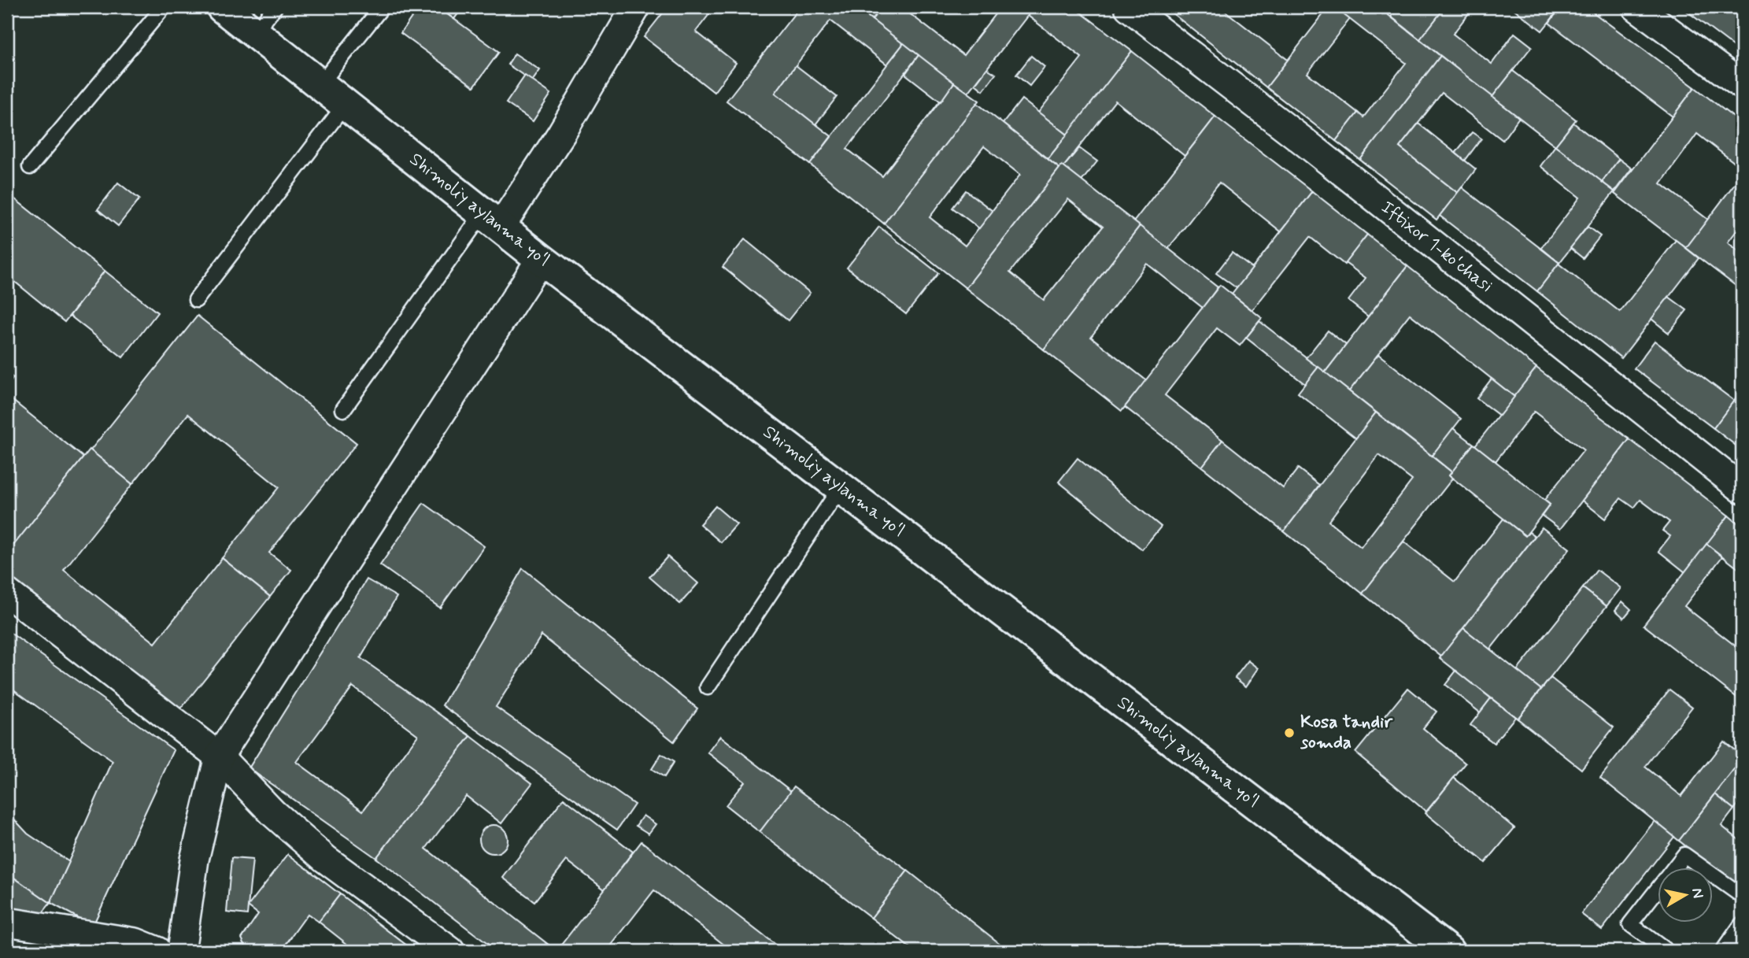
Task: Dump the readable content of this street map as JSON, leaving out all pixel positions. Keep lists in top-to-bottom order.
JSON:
{
  "streets": {
    "main road": ["Shimoliy aylanma yoʻl"],
    "street": ["Iftixor 1-koʻchasi"]
  },
  "places": ["Kosa tandir somda"],
  "north": "right"
}
